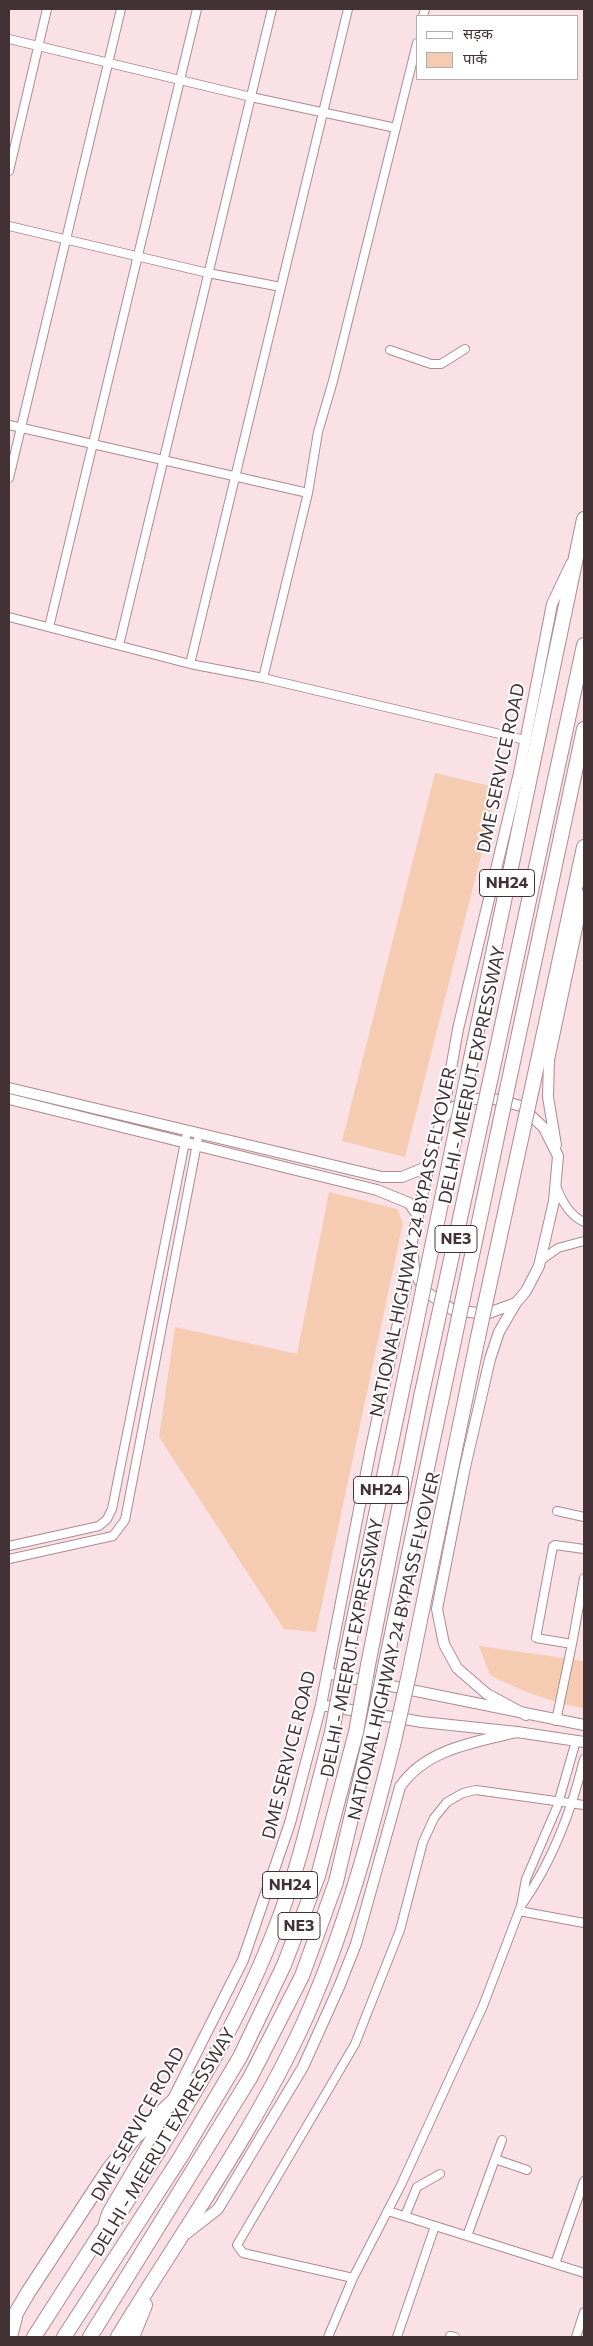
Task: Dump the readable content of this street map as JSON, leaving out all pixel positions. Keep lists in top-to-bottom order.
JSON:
{
  "streets": {
    "highway": [
      "NH24",
      "DELHI - MEERUT EXPRESSWAY",
      "NE3",
      "NATIONAL HIGHWAY 24 BYPASS FLYOVER"
    ],
    "main road": ["DME SERVICE ROAD"]
  },
  "crossings": [
    ["DME SERVICE ROAD", "NH24"],
    ["DME SERVICE ROAD", "NATIONAL HIGHWAY 24 BYPASS FLYOVER"],
    ["NH24", "NATIONAL HIGHWAY 24 BYPASS FLYOVER"]
  ],
  "legend": ["सड़क", "पार्क"]
}
